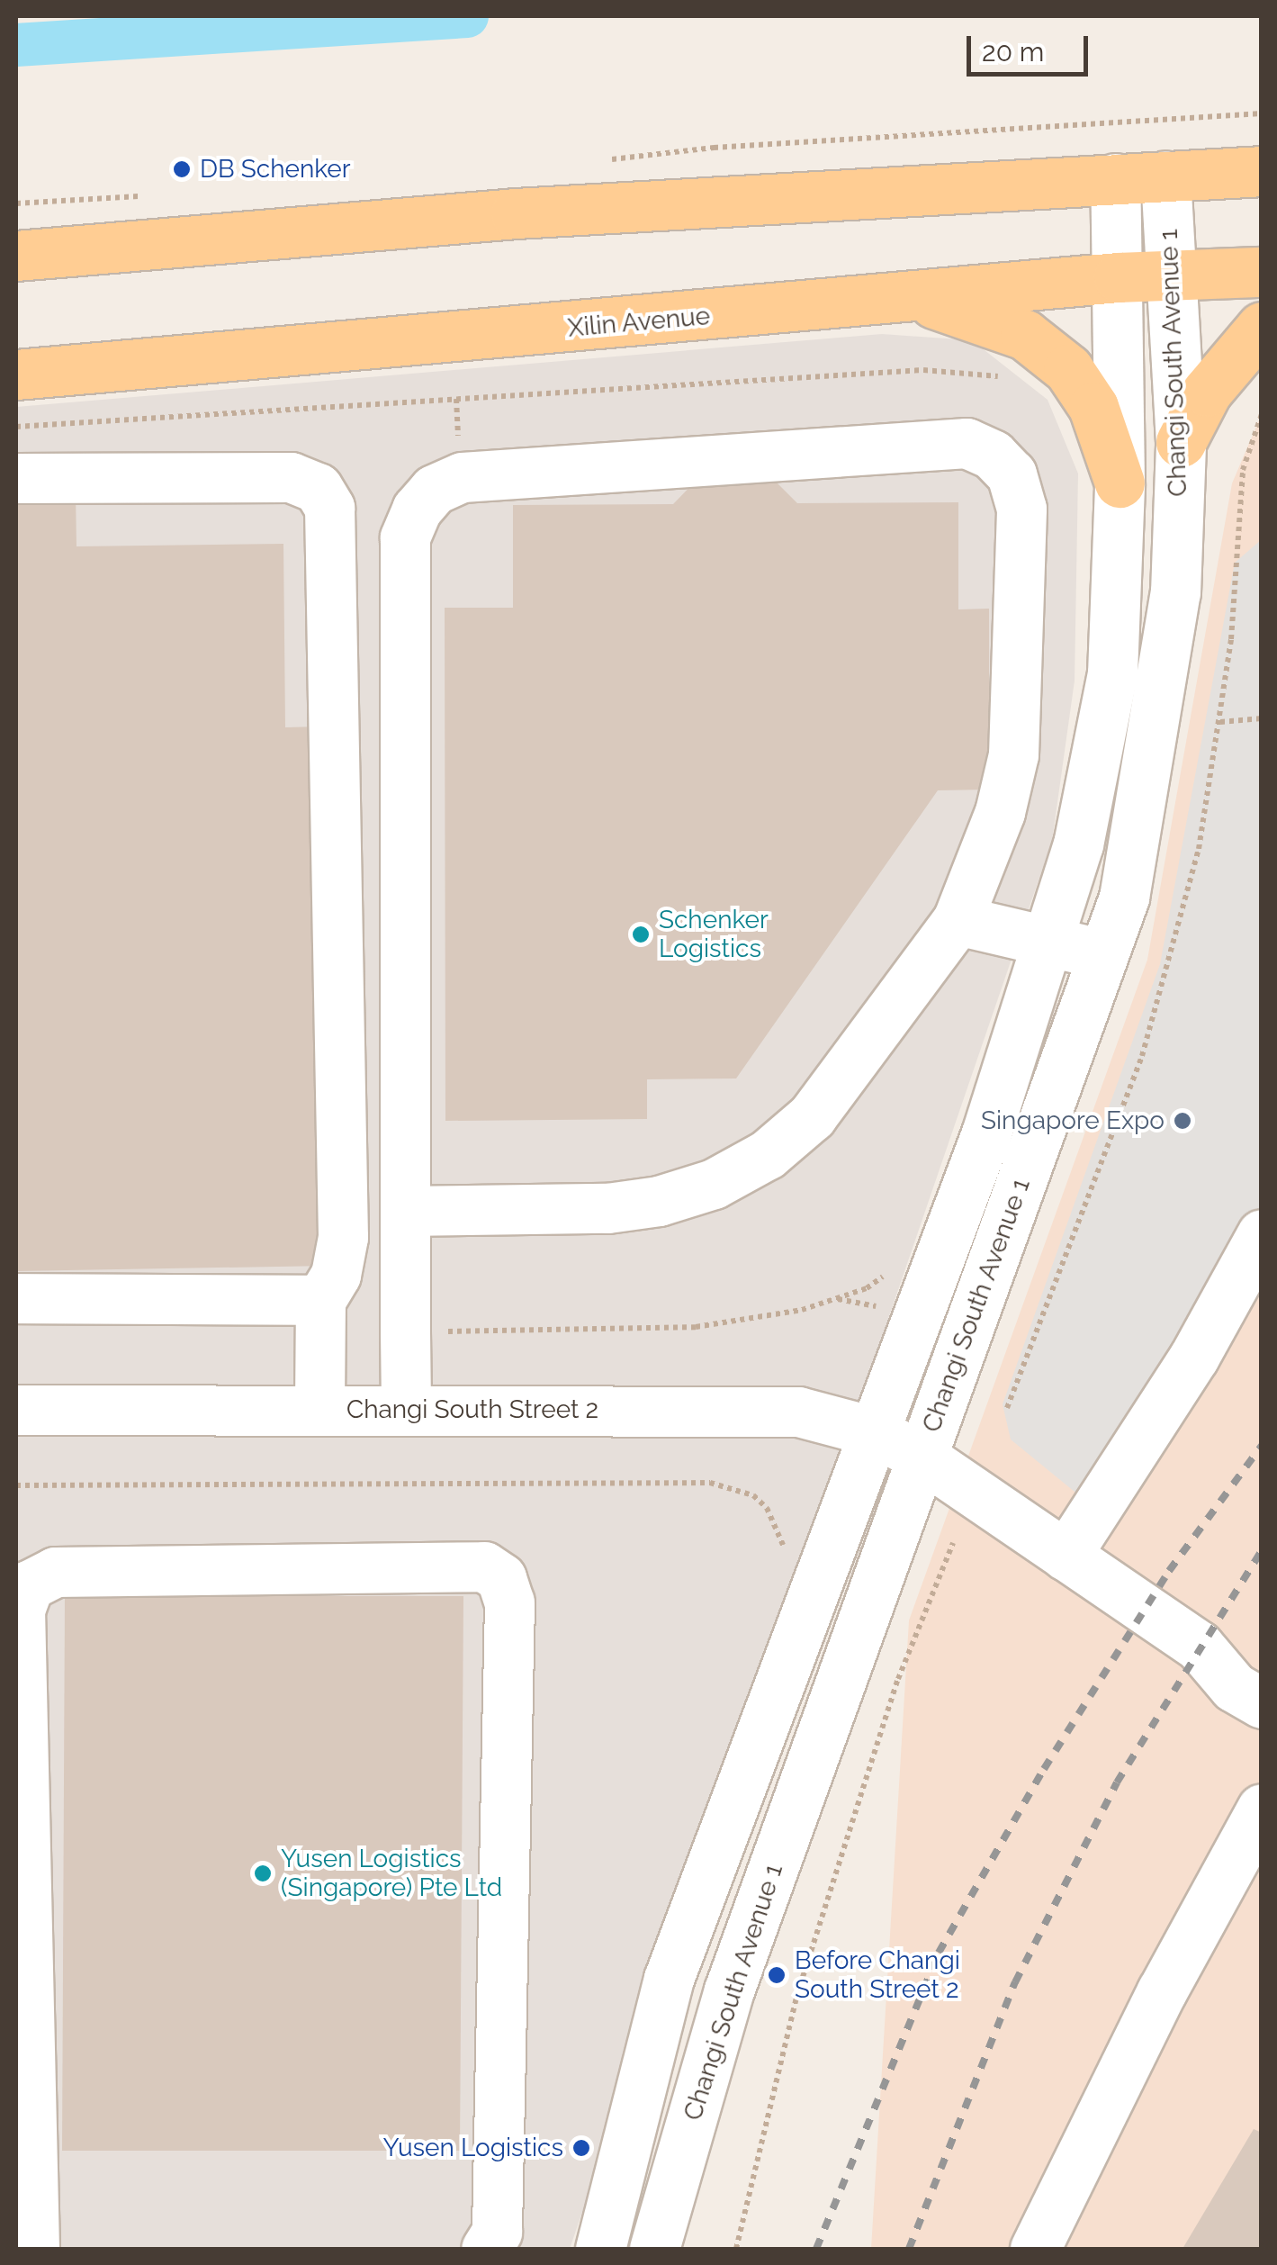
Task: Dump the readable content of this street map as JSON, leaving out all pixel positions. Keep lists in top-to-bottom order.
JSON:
{
  "streets": {
    "main road": ["Xilin Avenue"],
    "street": ["Changi South Avenue 1", "Changi South Street 2"]
  },
  "crossings": [
    ["Xilin Avenue", "Changi South Avenue 1"],
    ["Changi South Avenue 1", "Changi South Street 2"]
  ],
  "places": [
    "DB Schenker",
    "Schenker Logistics",
    "Singapore Expo",
    "Yusen Logistics (Singapore) Pte Ltd",
    "Before Changi South Street 2",
    "Yusen Logistics"
  ],
  "scale_bar": "20 m"
}
